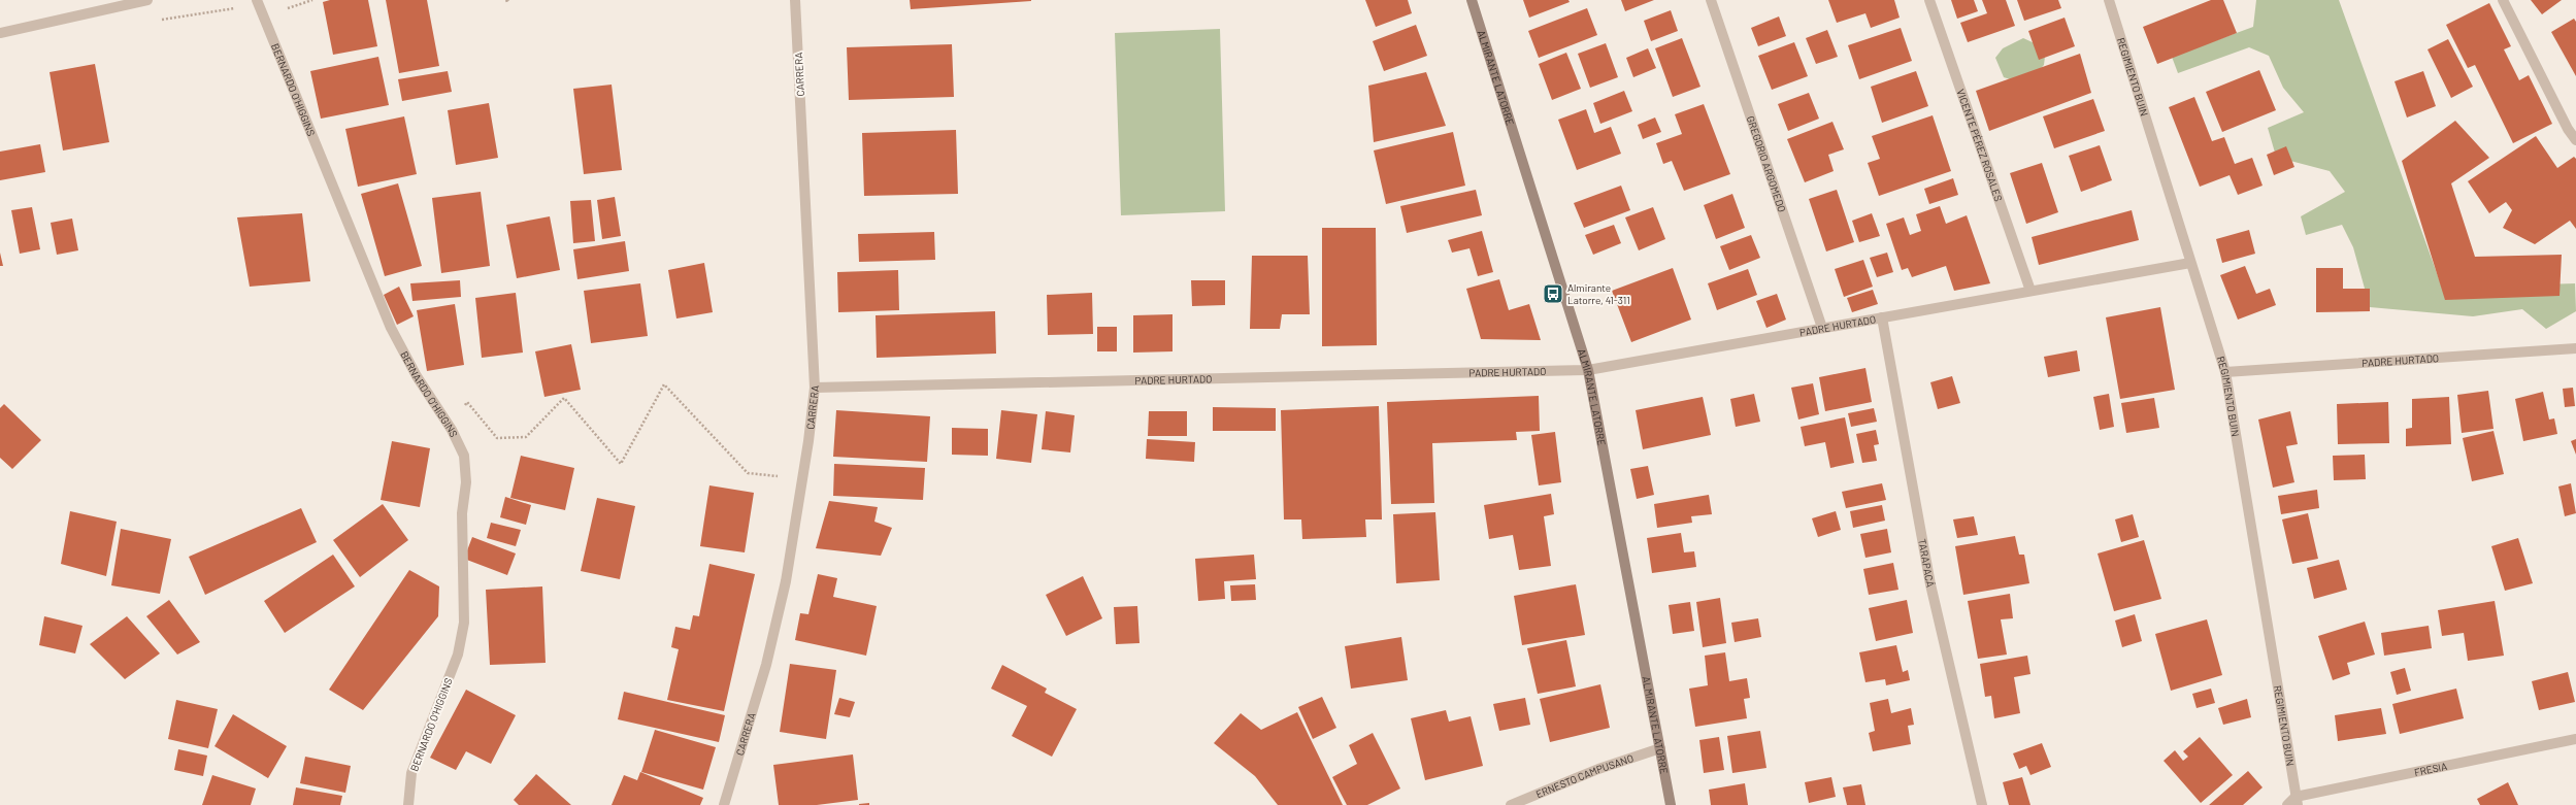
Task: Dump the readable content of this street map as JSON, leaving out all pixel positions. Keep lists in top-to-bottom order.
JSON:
{
  "streets": {
    "main road": ["ALMIRANTE LATORRE"],
    "street": [
      "CARRERA",
      "REGIMIENTO BUIN",
      "BERNARDO O'HIGGINS",
      "VICENTE PÉREZ ROSALES",
      "GREGORIO ARGOMEDO",
      "PADRE HURTADO",
      "TARAPACÁ",
      "FRESIA",
      "ERNESTO CAMPUSANO"
    ]
  },
  "crossings": [
    ["CARRERA", "PADRE HURTADO"],
    ["REGIMIENTO BUIN", "PADRE HURTADO"],
    ["REGIMIENTO BUIN", "FRESIA"],
    ["ALMIRANTE LATORRE", "PADRE HURTADO"],
    ["ALMIRANTE LATORRE", "ERNESTO CAMPUSANO"],
    ["VICENTE PÉREZ ROSALES", "PADRE HURTADO"],
    ["GREGORIO ARGOMEDO", "PADRE HURTADO"],
    ["PADRE HURTADO", "TARAPACÁ"]
  ],
  "places": {
    "bus stop": ["Almirante Latorre, 41-311"]
  }
}
